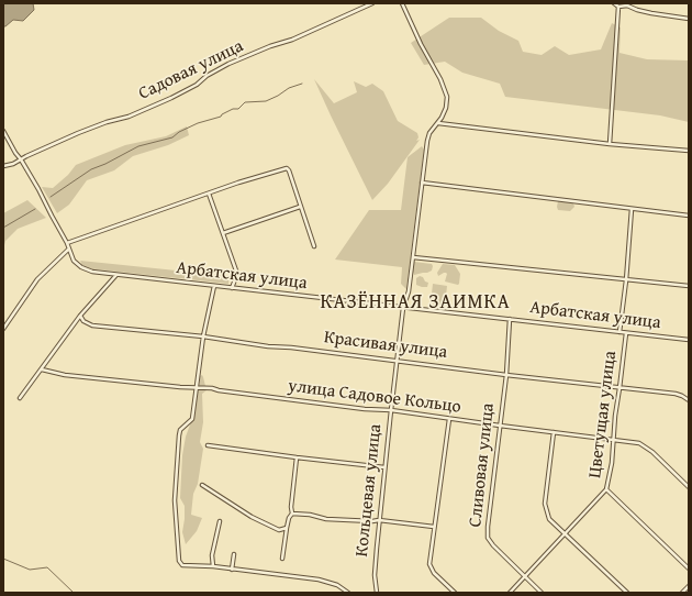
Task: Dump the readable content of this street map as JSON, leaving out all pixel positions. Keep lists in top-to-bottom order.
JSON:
{
  "streets": {
    "street": [
      "Садовая улица",
      "Арбатская улица",
      "Красивая улица",
      "улица Садовое Кольцо",
      "Цветущая улица",
      "Сливовая улица",
      "Кольцевая улица"
    ]
  },
  "crossings": [
    ["Садовая улица", "Арбатская улица"],
    ["Арбатская улица", "Цветущая улица"],
    ["Арбатская улица", "Сливовая улица"],
    ["Арбатская улица", "Кольцевая улица"],
    ["Красивая улица", "Цветущая улица"],
    ["Красивая улица", "Сливовая улица"],
    ["Красивая улица", "Кольцевая улица"],
    ["улица Садовое Кольцо", "Цветущая улица"],
    ["улица Садовое Кольцо", "Сливовая улица"],
    ["улица Садовое Кольцо", "Кольцевая улица"],
    ["Цветущая улица", "Сливовая улица"]
  ],
  "districts": ["КАЗЁННАЯ ЗАИМКА"]
}
